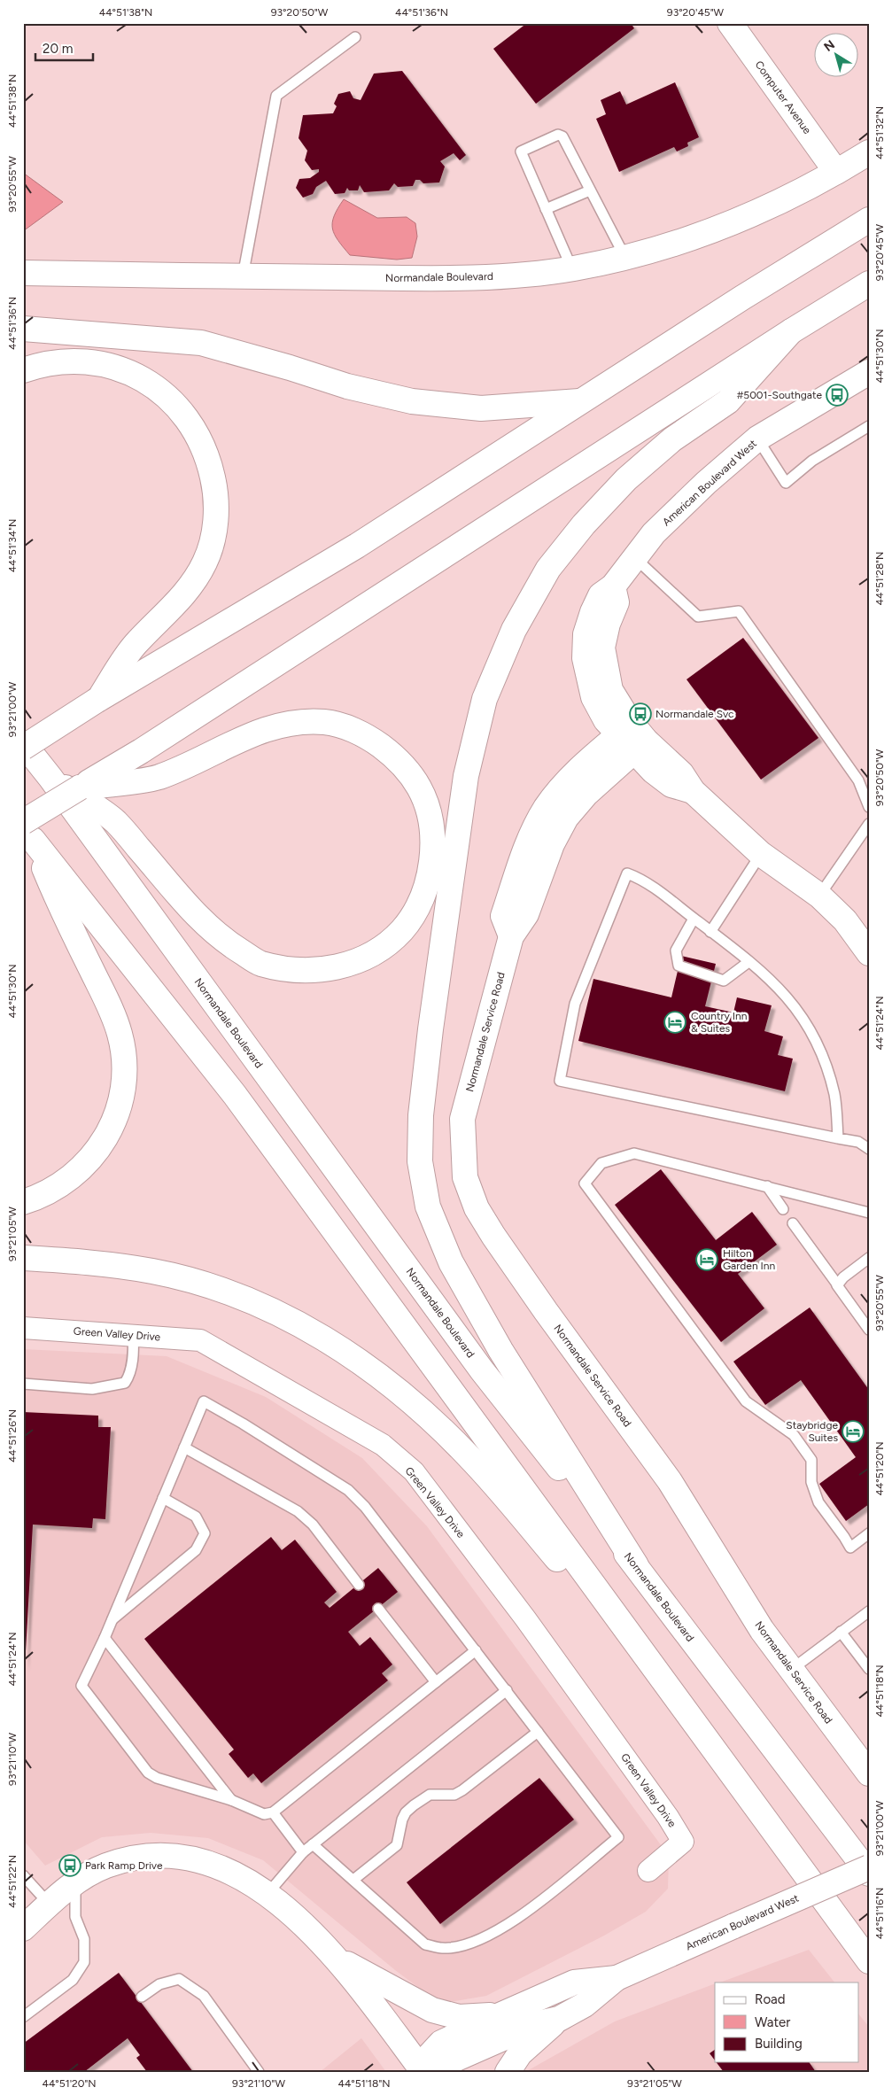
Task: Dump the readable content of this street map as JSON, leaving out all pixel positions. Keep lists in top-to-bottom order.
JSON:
{
  "streets": {
    "main road": [
      "Computer Avenue",
      "Normandale Boulevard",
      "American Boulevard West",
      "Normandale Service Road"
    ],
    "street": ["Green Valley Drive"]
  },
  "crossings": [
    ["Computer Avenue", "Normandale Boulevard"],
    ["American Boulevard West", "Normandale Service Road"]
  ],
  "places": {
    "bus stop": ["#5001-Southgate", "Normandale Svc", "Park Ramp Drive"],
    "hotel": ["Country Inn & Suites", "Hilton Garden Inn", "Staybridge Suites"]
  },
  "legend": ["Road", "Water", "Building"],
  "scale_bar": "20 m",
  "north": "top left",
  "coordinates": [
    "44°51'38\"N",
    "93°20'50\"W",
    "44°51'36\"N",
    "93°20'45\"W",
    "44°51'32\"N",
    "93°20'55\"W",
    "44°51'30\"N",
    "44°51'34\"N",
    "44°51'28\"N",
    "93°21'00\"W",
    "44°51'24\"N",
    "93°21'05\"W",
    "44°51'26\"N",
    "44°51'20\"N",
    "44°51'18\"N",
    "93°21'10\"W",
    "44°51'22\"N",
    "44°51'16\"N"
  ]
}
